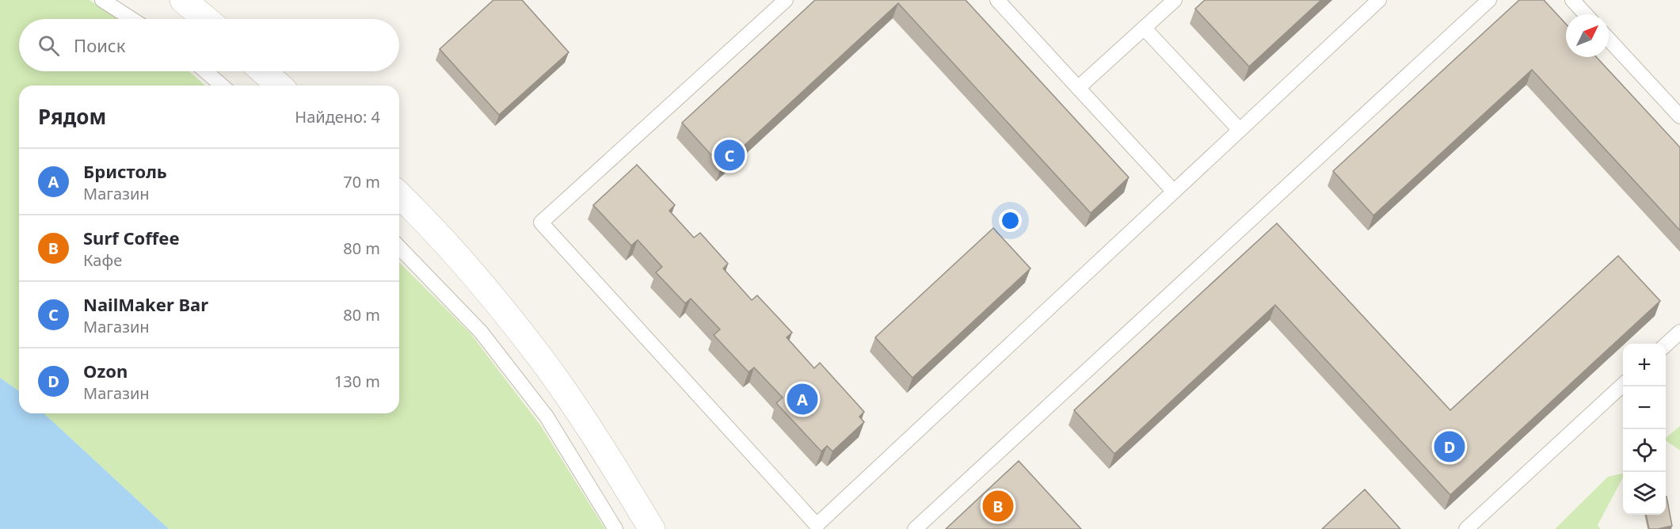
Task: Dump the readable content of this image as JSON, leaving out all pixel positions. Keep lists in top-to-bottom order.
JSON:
{
  "north": "top right",
  "page": {
    "search": "Поиск",
    "heading": ["Рядом", "Найдено: 4"],
    "pins": [
      "C",
      "A",
      "D",
      "B"
    ],
    "list": [
      {
        "mark": "A",
        "name": "Бристоль",
        "note": "Магазин",
        "value": "70 m"
      },
      {
        "mark": "B",
        "name": "Surf Coffee",
        "note": "Кафе",
        "value": "80 m"
      },
      {
        "mark": "C",
        "name": "NailMaker Bar",
        "note": "Магазин",
        "value": "80 m"
      },
      {
        "mark": "D",
        "name": "Ozon",
        "note": "Магазин",
        "value": "130 m"
      }
    ],
    "map_buttons": ["+", "−"]
  }
}
